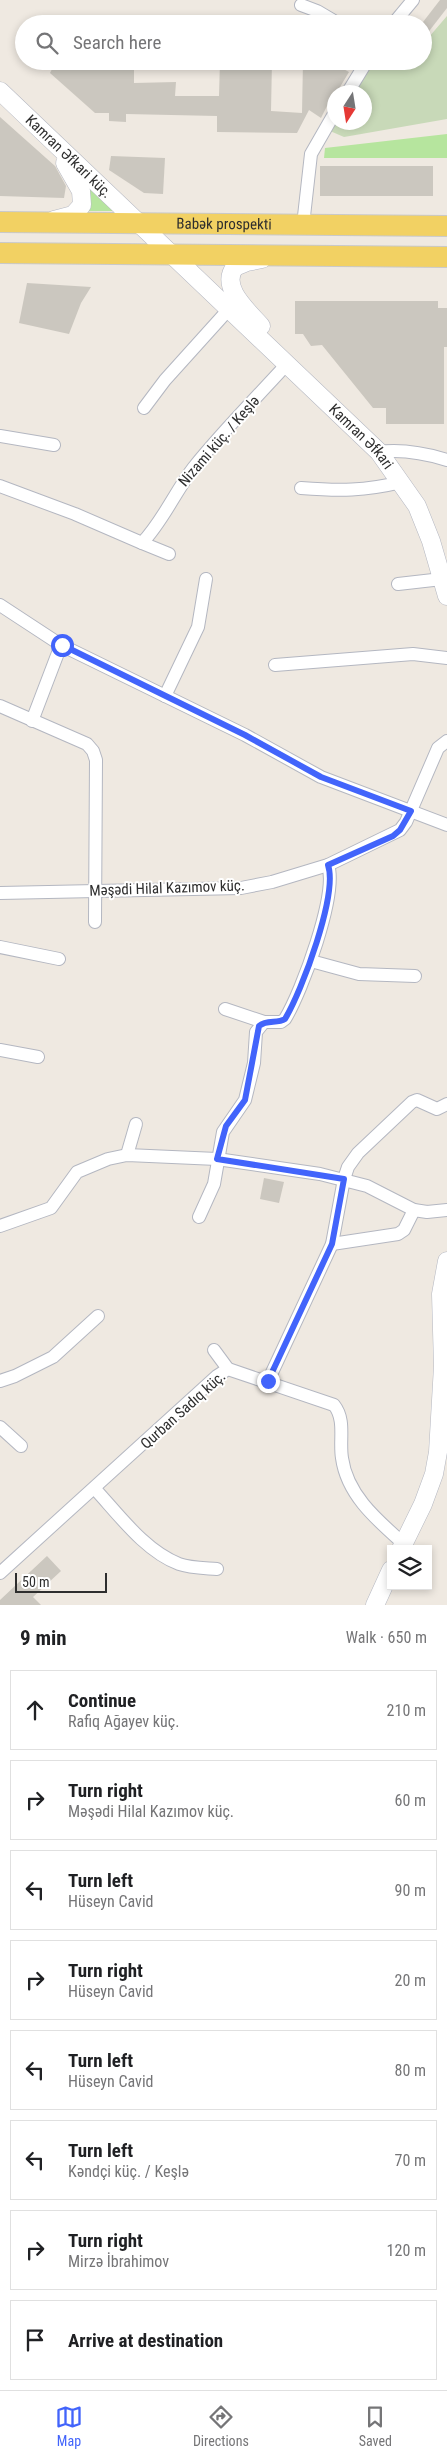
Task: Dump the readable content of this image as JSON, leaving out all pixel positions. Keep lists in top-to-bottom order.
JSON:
{
  "streets": {
    "main road": ["Babək prospekti"],
    "street": [
      "Kamran Əfkari küç.",
      "Kamran Əfkari",
      "Nizami küç. / Keşlə",
      "Məşədi Hilal Kazımov küç.",
      "Qurban Sadıq küç."
    ]
  },
  "crossings": [
    ["Kamran Əfkari küç.", "Babək prospekti"],
    ["Kamran Əfkari küç.", "Kamran Əfkari"],
    ["Babək prospekti", "Kamran Əfkari"],
    ["Kamran Əfkari", "Nizami küç. / Keşlə"]
  ],
  "scale_bar": "50 m",
  "north": "bottom",
  "page": {
    "search": "Search here",
    "scale": "50 m",
    "heading": ["9 min", "Walk · 650 m"],
    "list": [
      ["Continue", "Rafiq Ağayev küç.", "210 m"],
      ["Turn right", "Məşədi Hilal Kazımov küç.", "60 m"],
      ["Turn left", "Hüseyn Cavid", "90 m"],
      ["Turn right", "Hüseyn Cavid", "20 m"],
      ["Turn left", "Hüseyn Cavid", "80 m"],
      ["Turn left", "Kəndçi küç. / Keşlə", "70 m"],
      ["Turn right", "Mirzə İbrahimov", "120 m"],
      "Arrive at destination"
    ],
    "nav": ["Map", "Directions", "Saved"]
  }
}
